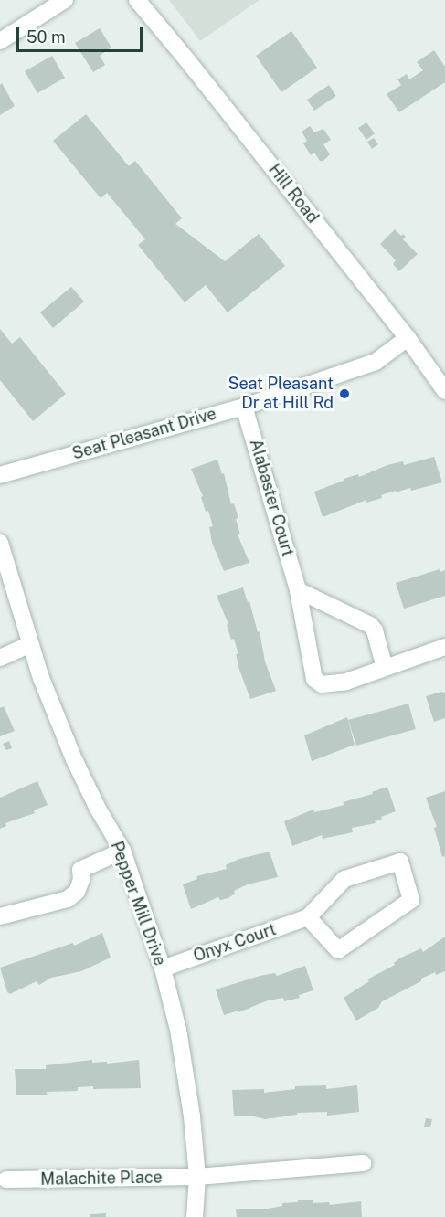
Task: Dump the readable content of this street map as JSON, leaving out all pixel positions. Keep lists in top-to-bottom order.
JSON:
{
  "streets": {
    "street": [
      "Hill Road",
      "Seat Pleasant Drive",
      "Alabaster Court",
      "Pepper Mill Drive",
      "Onyx Court",
      "Malachite Place"
    ]
  },
  "crossings": [
    ["Hill Road", "Seat Pleasant Drive"],
    ["Seat Pleasant Drive", "Alabaster Court"],
    ["Pepper Mill Drive", "Onyx Court"],
    ["Pepper Mill Drive", "Malachite Place"]
  ],
  "places": ["Seat Pleasant Dr at Hill Rd"],
  "scale_bar": "50 m"
}
